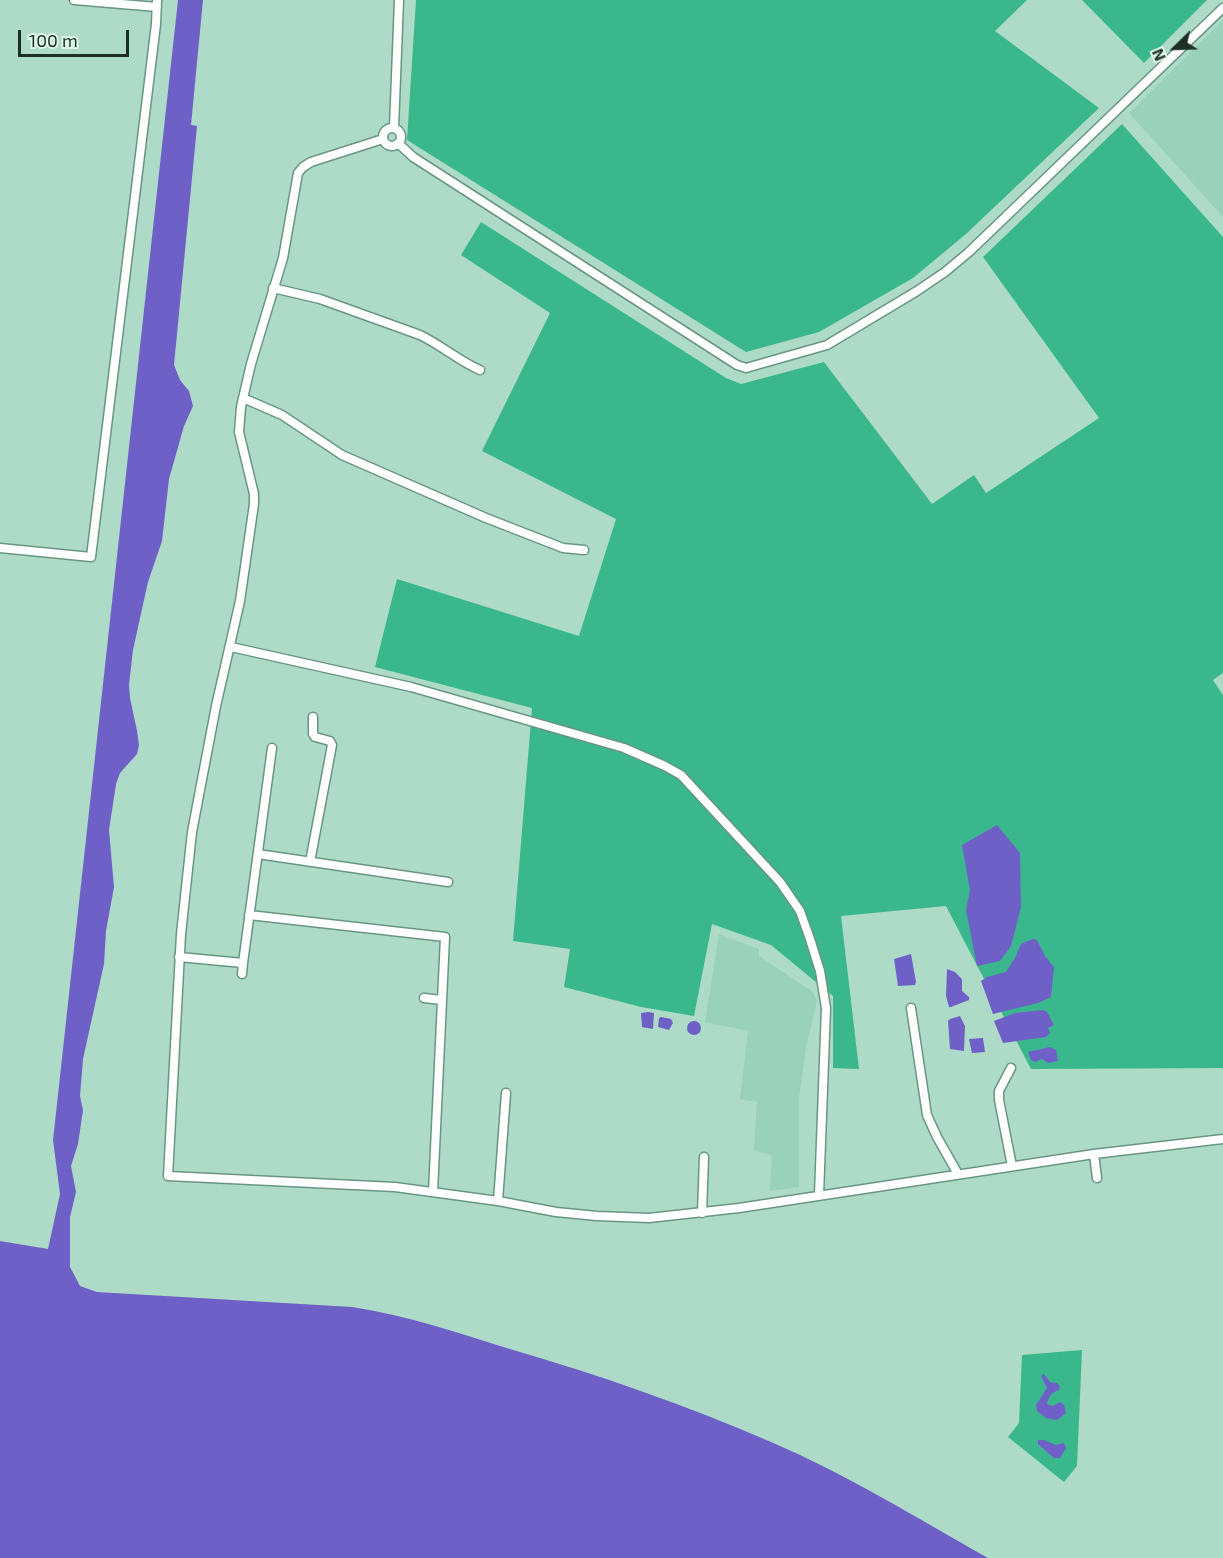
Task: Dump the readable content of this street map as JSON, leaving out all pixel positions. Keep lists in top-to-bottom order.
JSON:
{
  "scale_bar": "100 m",
  "north": "bottom left"
}
